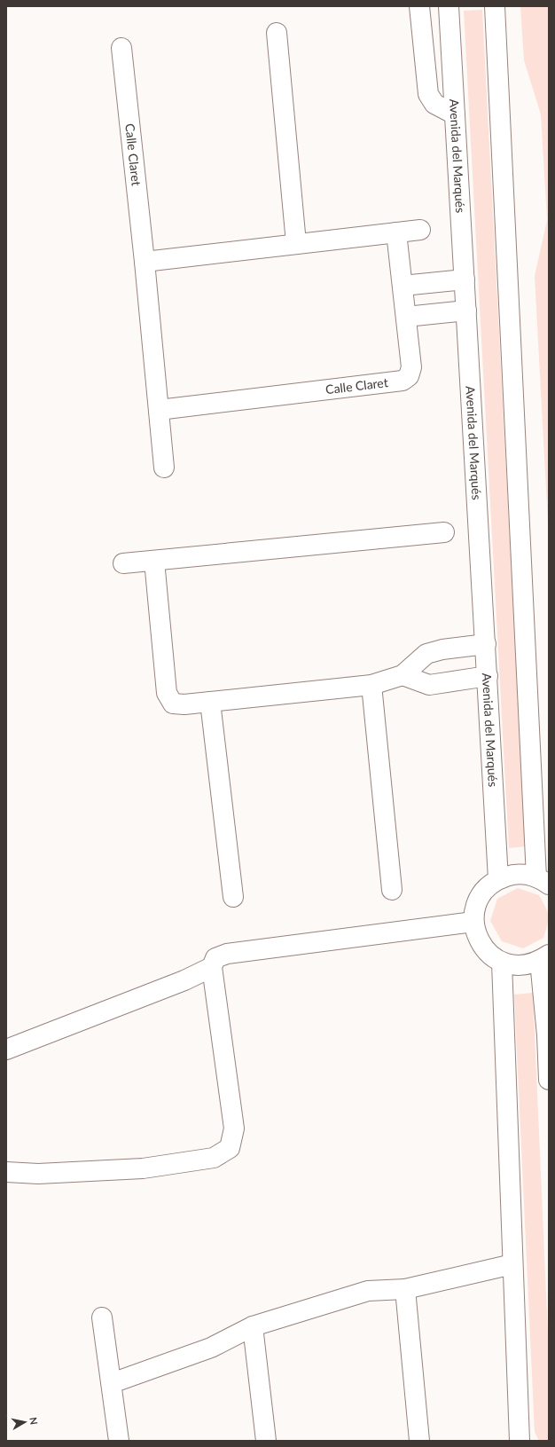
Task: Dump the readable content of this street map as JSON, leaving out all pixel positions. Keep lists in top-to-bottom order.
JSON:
{
  "streets": {
    "street": ["Calle Claret", "Avenida del Marqués"]
  },
  "north": "right"
}
